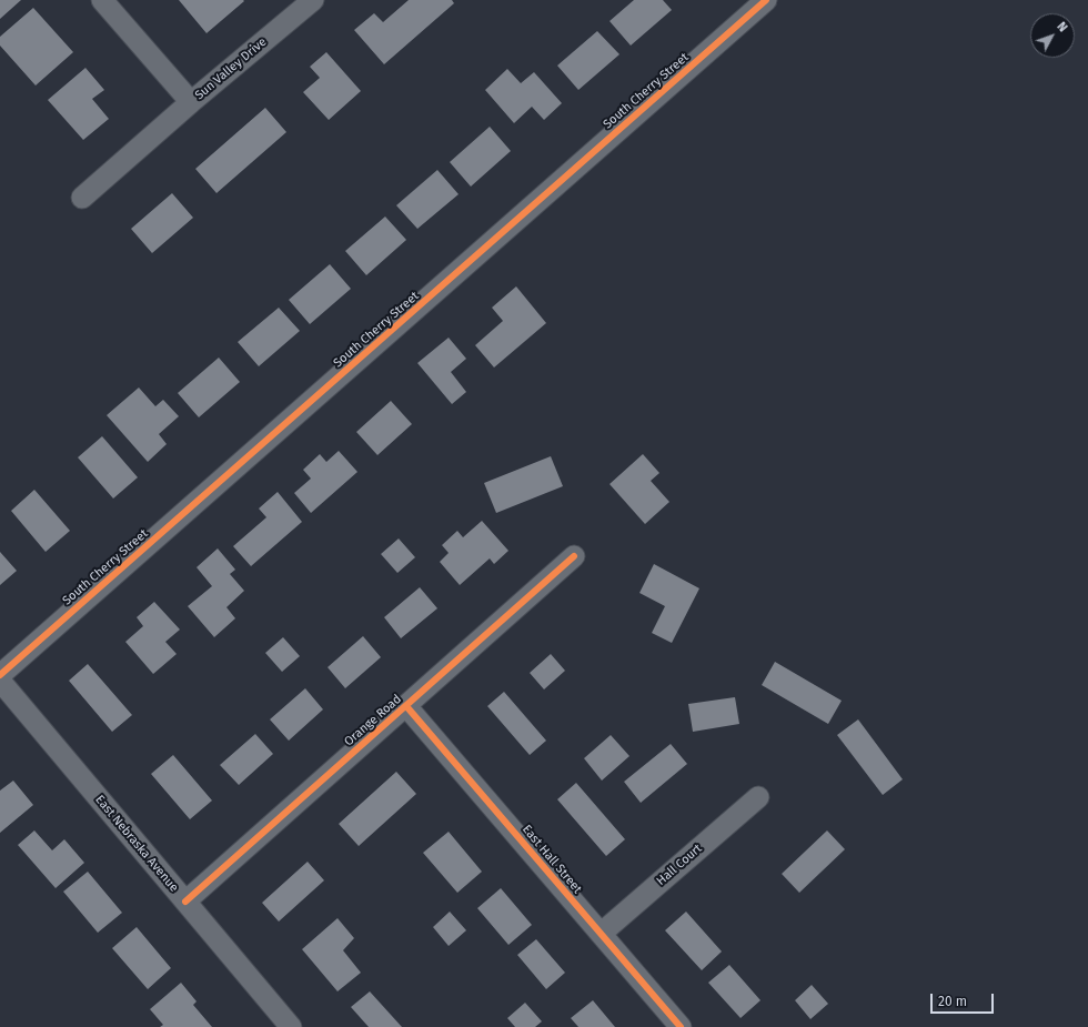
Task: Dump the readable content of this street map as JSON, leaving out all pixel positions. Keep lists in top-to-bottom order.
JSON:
{
  "streets": {
    "street": [
      "Sun Valley Drive",
      "South Cherry Street",
      "Orange Road",
      "East Nebraska Avenue",
      "East Hall Street",
      "Hall Court"
    ]
  },
  "crossings": [
    ["Orange Road", "East Nebraska Avenue"],
    ["Orange Road", "East Hall Street"],
    ["East Hall Street", "Hall Court"]
  ],
  "scale_bar": "20 m",
  "north": "top right"
}
